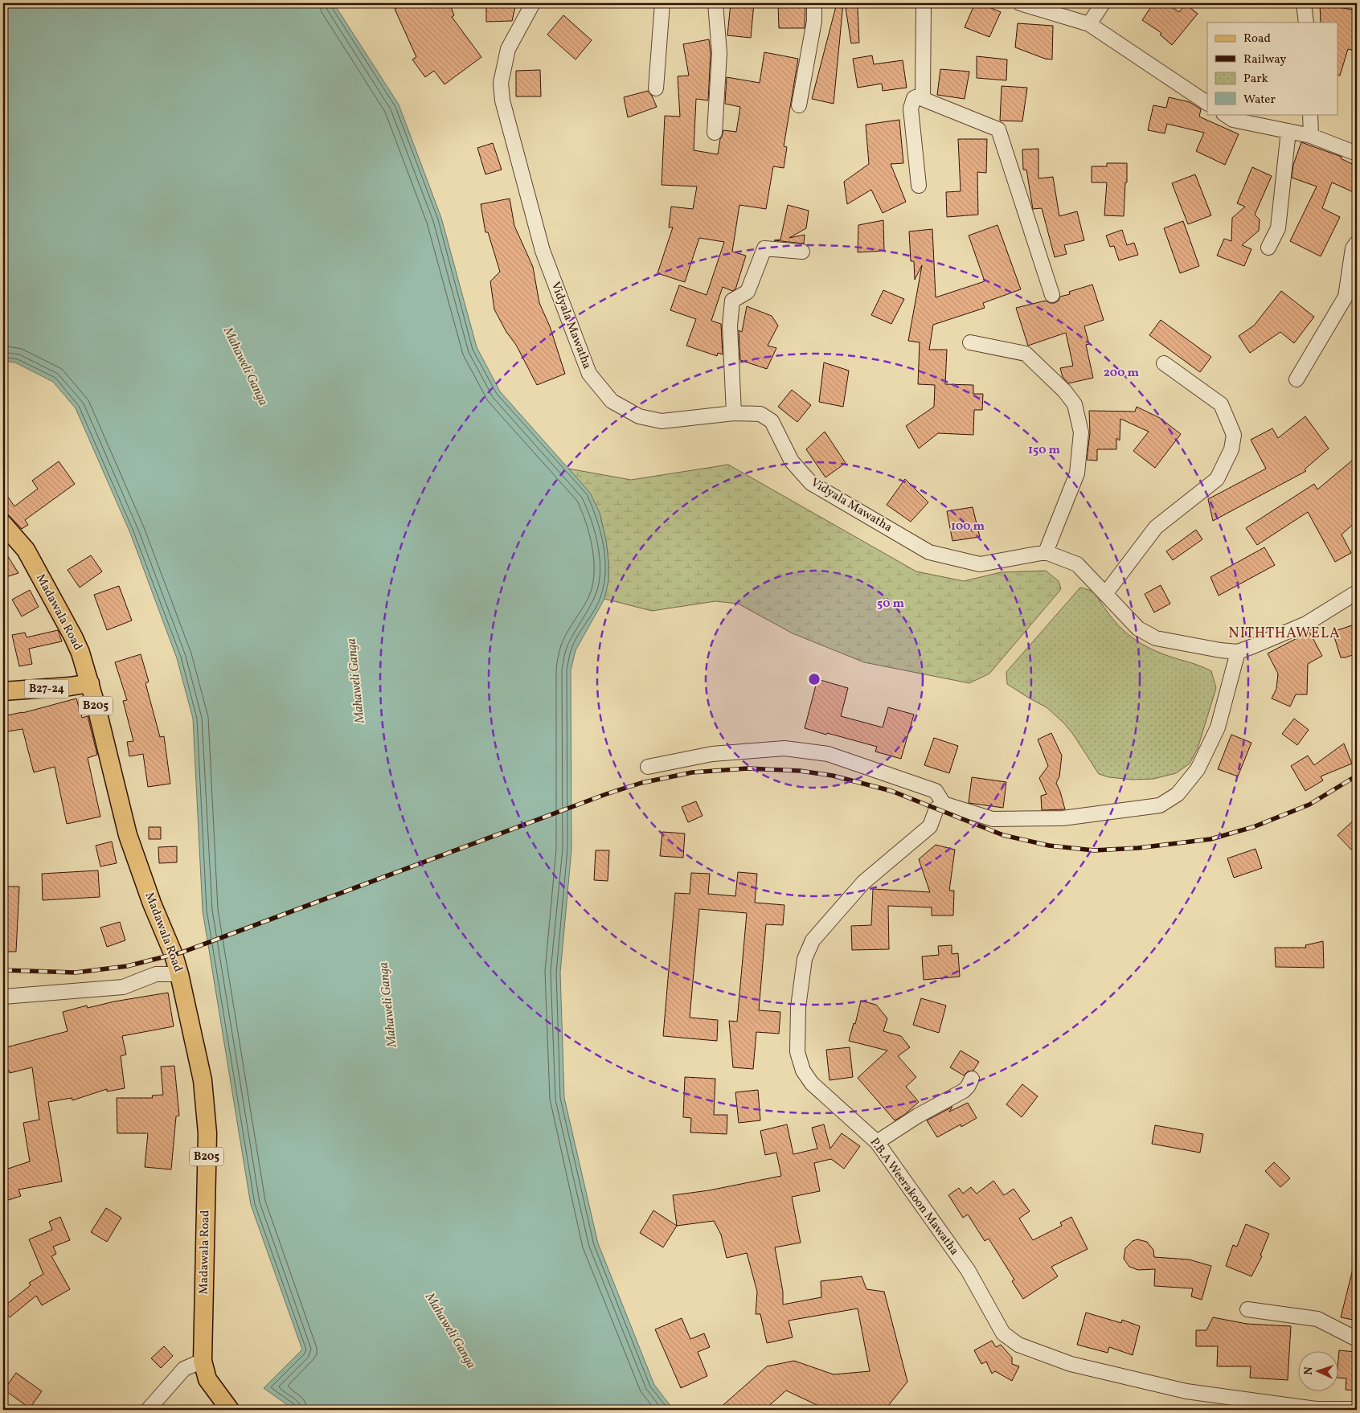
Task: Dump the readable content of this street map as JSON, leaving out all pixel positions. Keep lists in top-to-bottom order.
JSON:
{
  "streets": {
    "main road": ["Madawala Road", "B27-24", "B205"],
    "street": ["Vidyala Mawatha", "P.B.A Weerakoon Mawatha"]
  },
  "crossings": [
    ["Madawala Road", "B27-24"]
  ],
  "districts": ["NITHTHAWELA"],
  "water": ["Mahaweli Ganga"],
  "legend": [
    "Road",
    "Railway",
    "Park",
    "Water"
  ],
  "north": "left",
  "rings": [
    "200 m",
    "150 m",
    "100 m",
    "50 m"
  ]
}
